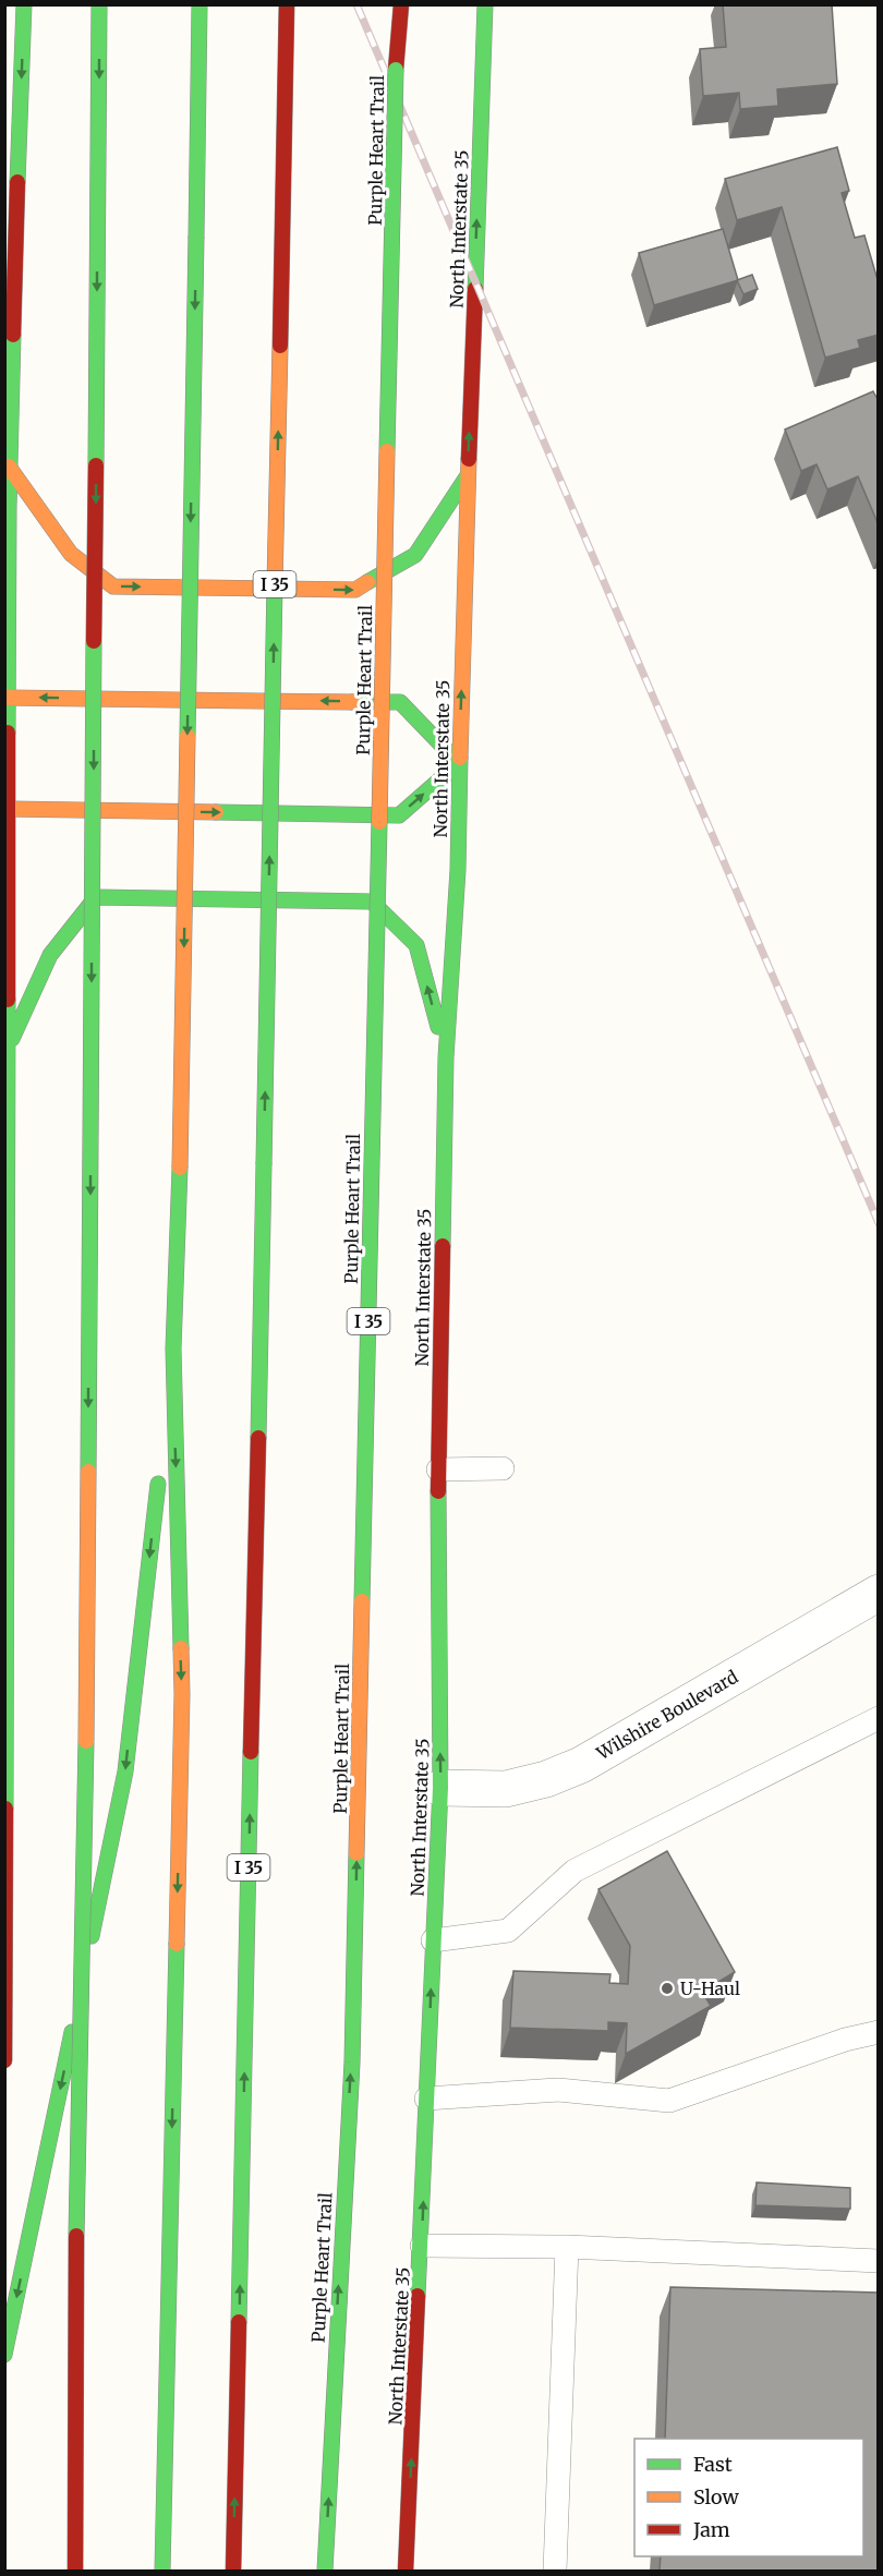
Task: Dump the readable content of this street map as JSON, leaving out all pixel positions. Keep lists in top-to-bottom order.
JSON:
{
  "streets": {
    "main road": ["Purple Heart Trail", "North Interstate 35", "I 35"],
    "street": ["Wilshire Boulevard"]
  },
  "crossings": [
    ["North Interstate 35", "Wilshire Boulevard"]
  ],
  "one_way": ["North Interstate 35"],
  "places": ["U-Haul"],
  "legend": ["Fast", "Slow", "Jam"]
}
